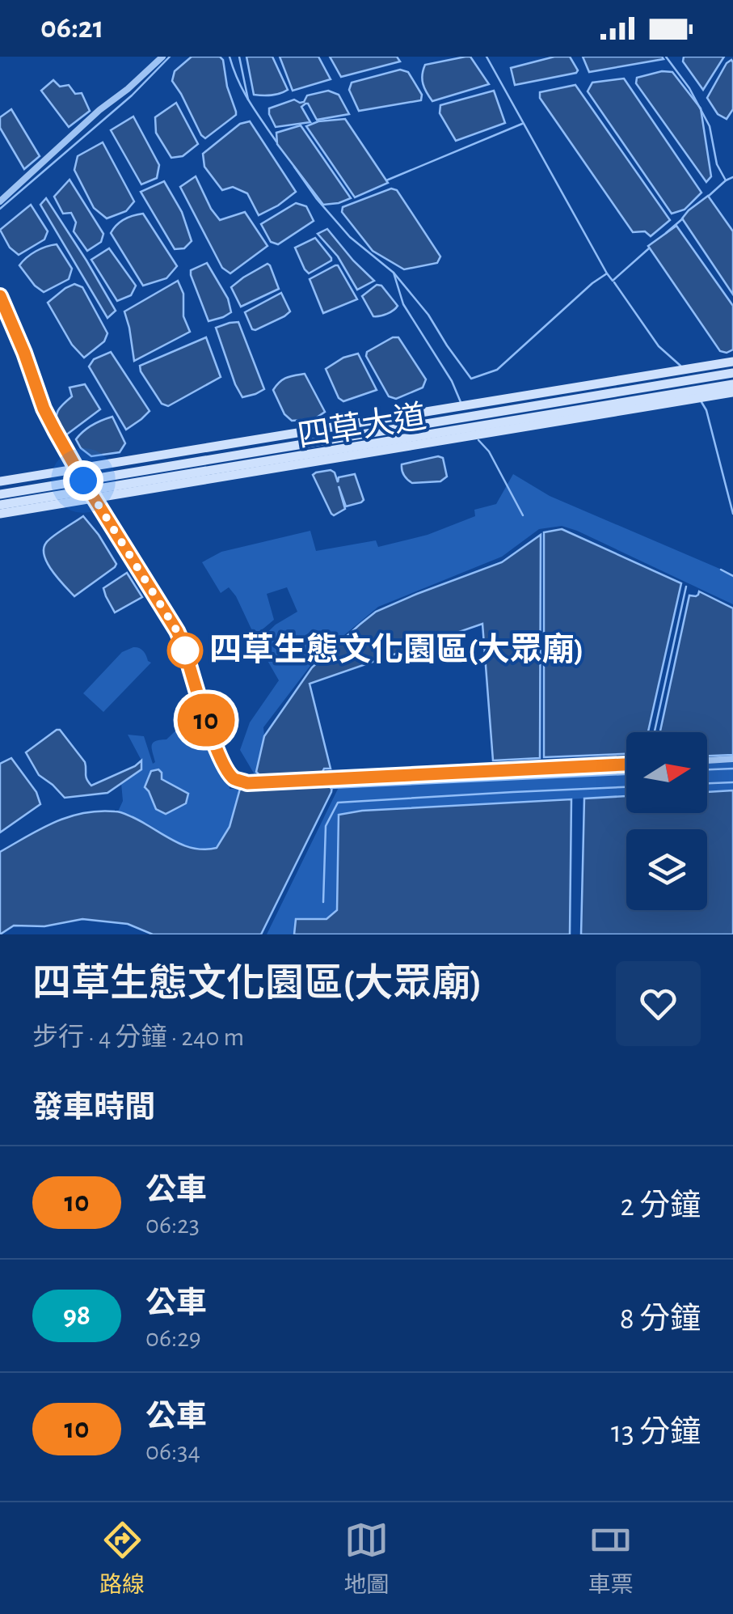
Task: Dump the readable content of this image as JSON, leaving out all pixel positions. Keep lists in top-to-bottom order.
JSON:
{
  "streets": {
    "street": ["四草大道"]
  },
  "places": ["四草生態文化園區(大眾廟)"],
  "lines": ["bus line 10"],
  "north": "right",
  "page": {
    "status": "06:21",
    "on_map": "10",
    "heading": [
      ["四草生態文化園區(大眾廟)", "步行 · 4 分鐘 · 240 m"],
      "發車時間"
    ],
    "list": [
      {
        "mark": "10",
        "name": "公車",
        "note": "06:23",
        "value": "2 分鐘"
      },
      {
        "mark": "98",
        "name": "公車",
        "note": "06:29",
        "value": "8 分鐘"
      },
      {
        "mark": "10",
        "name": "公車",
        "note": "06:34",
        "value": "13 分鐘"
      }
    ],
    "tabs": ["路線", "地圖", "車票"]
  }
}
